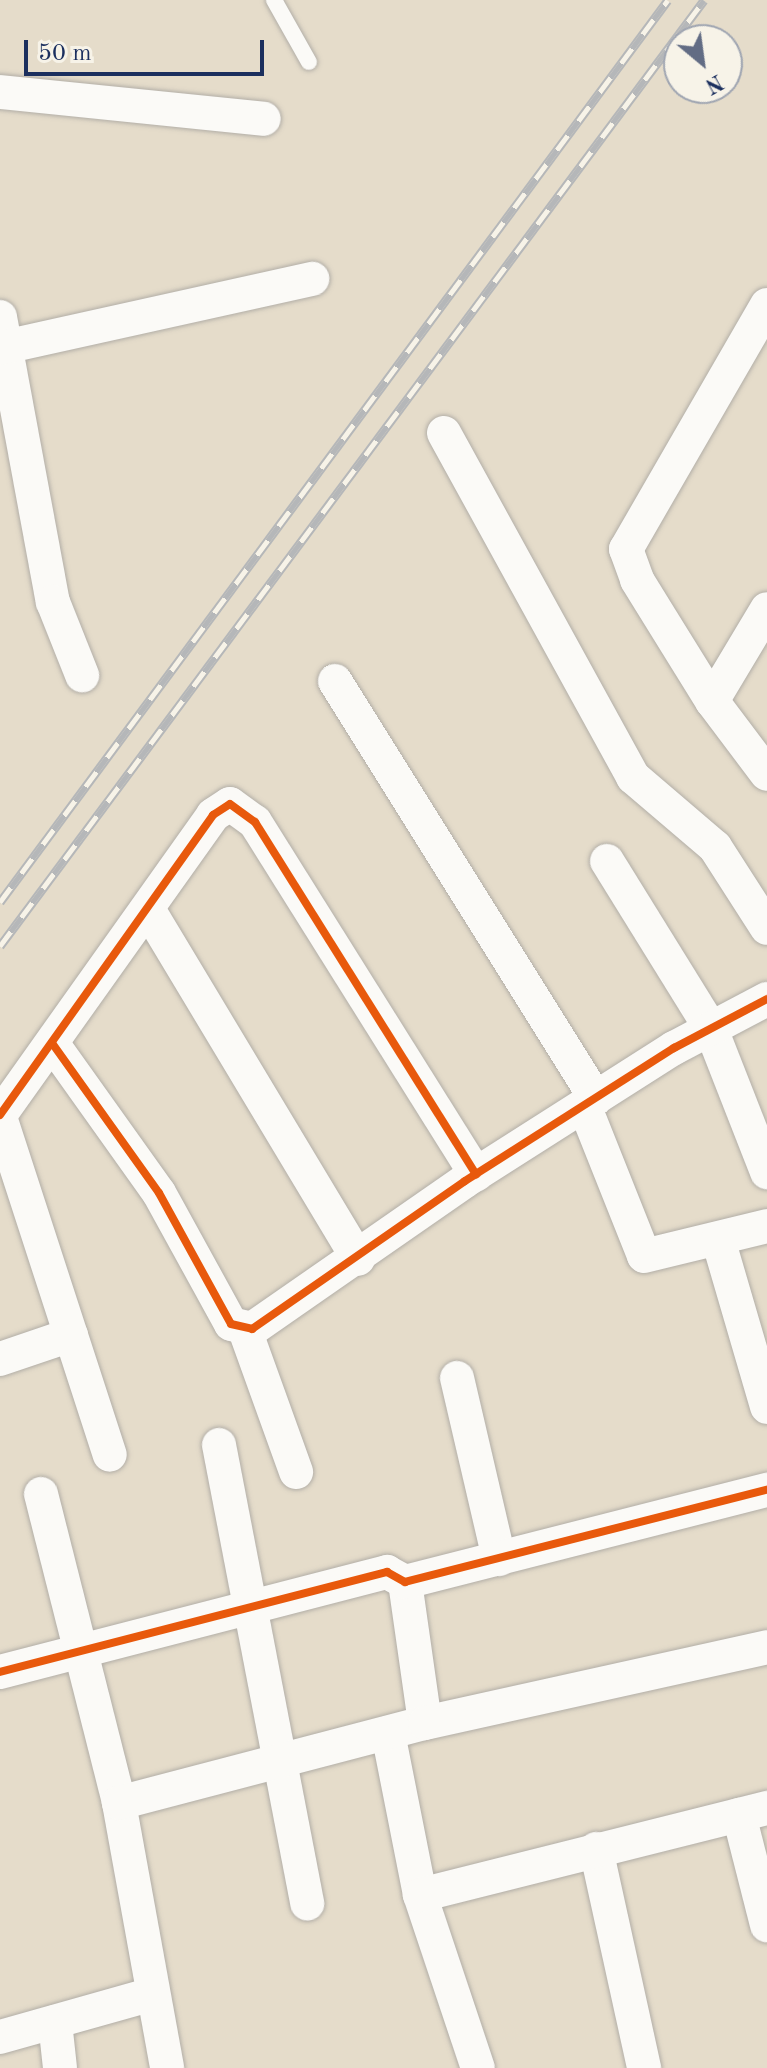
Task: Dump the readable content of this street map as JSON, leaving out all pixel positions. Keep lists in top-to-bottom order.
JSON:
{
  "scale_bar": "50 m",
  "north": "bottom right"
}
